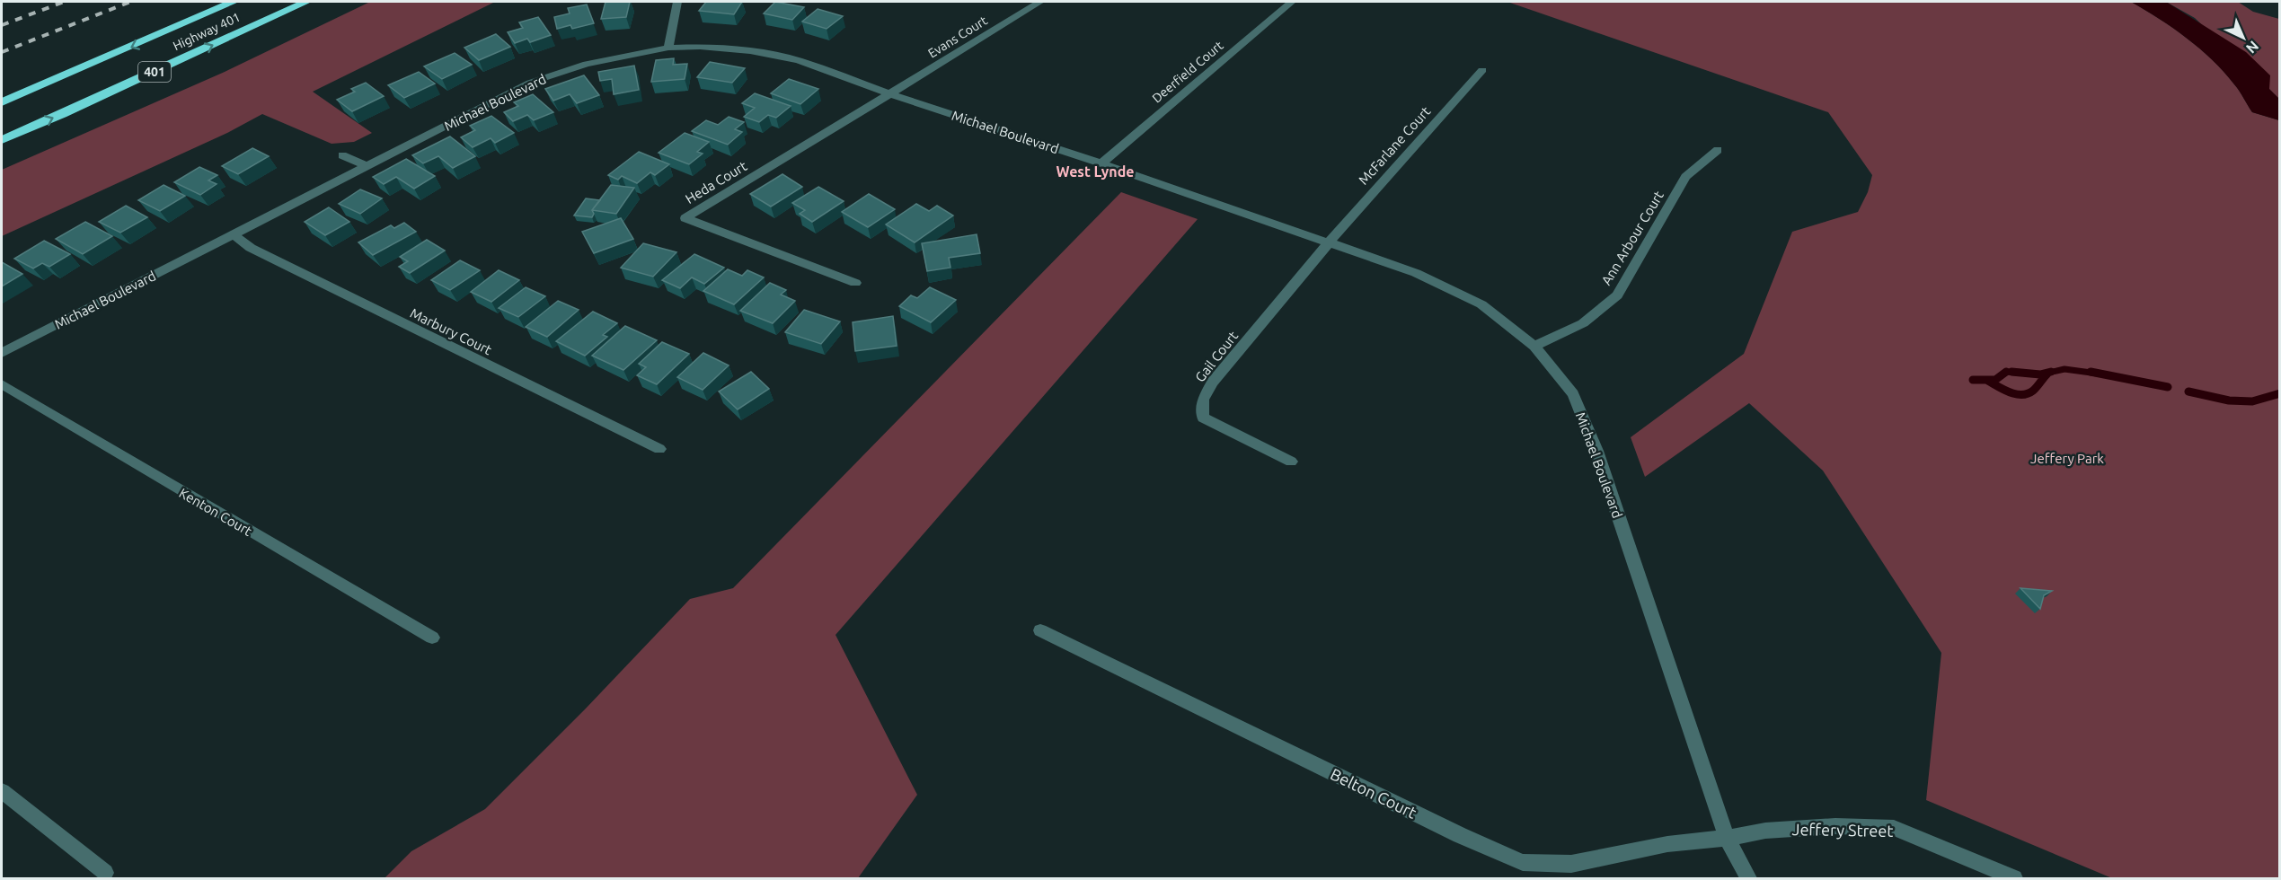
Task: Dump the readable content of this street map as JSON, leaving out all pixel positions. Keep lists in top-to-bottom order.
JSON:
{
  "streets": {
    "highway": ["Highway 401", "401"],
    "street": [
      "Evans Court",
      "Deerfield Court",
      "Michael Boulevard",
      "McFarlane Court",
      "Heda Court",
      "Ann Arbour Court",
      "Marbury Court",
      "Gail Court",
      "Kenton Court",
      "Belton Court",
      "Jeffery Street"
    ]
  },
  "crossings": [
    ["Evans Court", "Michael Boulevard"],
    ["Evans Court", "Heda Court"],
    ["Deerfield Court", "Michael Boulevard"],
    ["Michael Boulevard", "McFarlane Court"],
    ["Michael Boulevard", "Heda Court"],
    ["Michael Boulevard", "Ann Arbour Court"],
    ["Michael Boulevard", "Marbury Court"],
    ["Michael Boulevard", "Gail Court"],
    ["Michael Boulevard", "Belton Court"],
    ["Michael Boulevard", "Jeffery Street"],
    ["McFarlane Court", "Gail Court"],
    ["Belton Court", "Jeffery Street"]
  ],
  "districts": ["West Lynde"],
  "parks": ["Jeffery Park"],
  "north": "bottom right"
}
